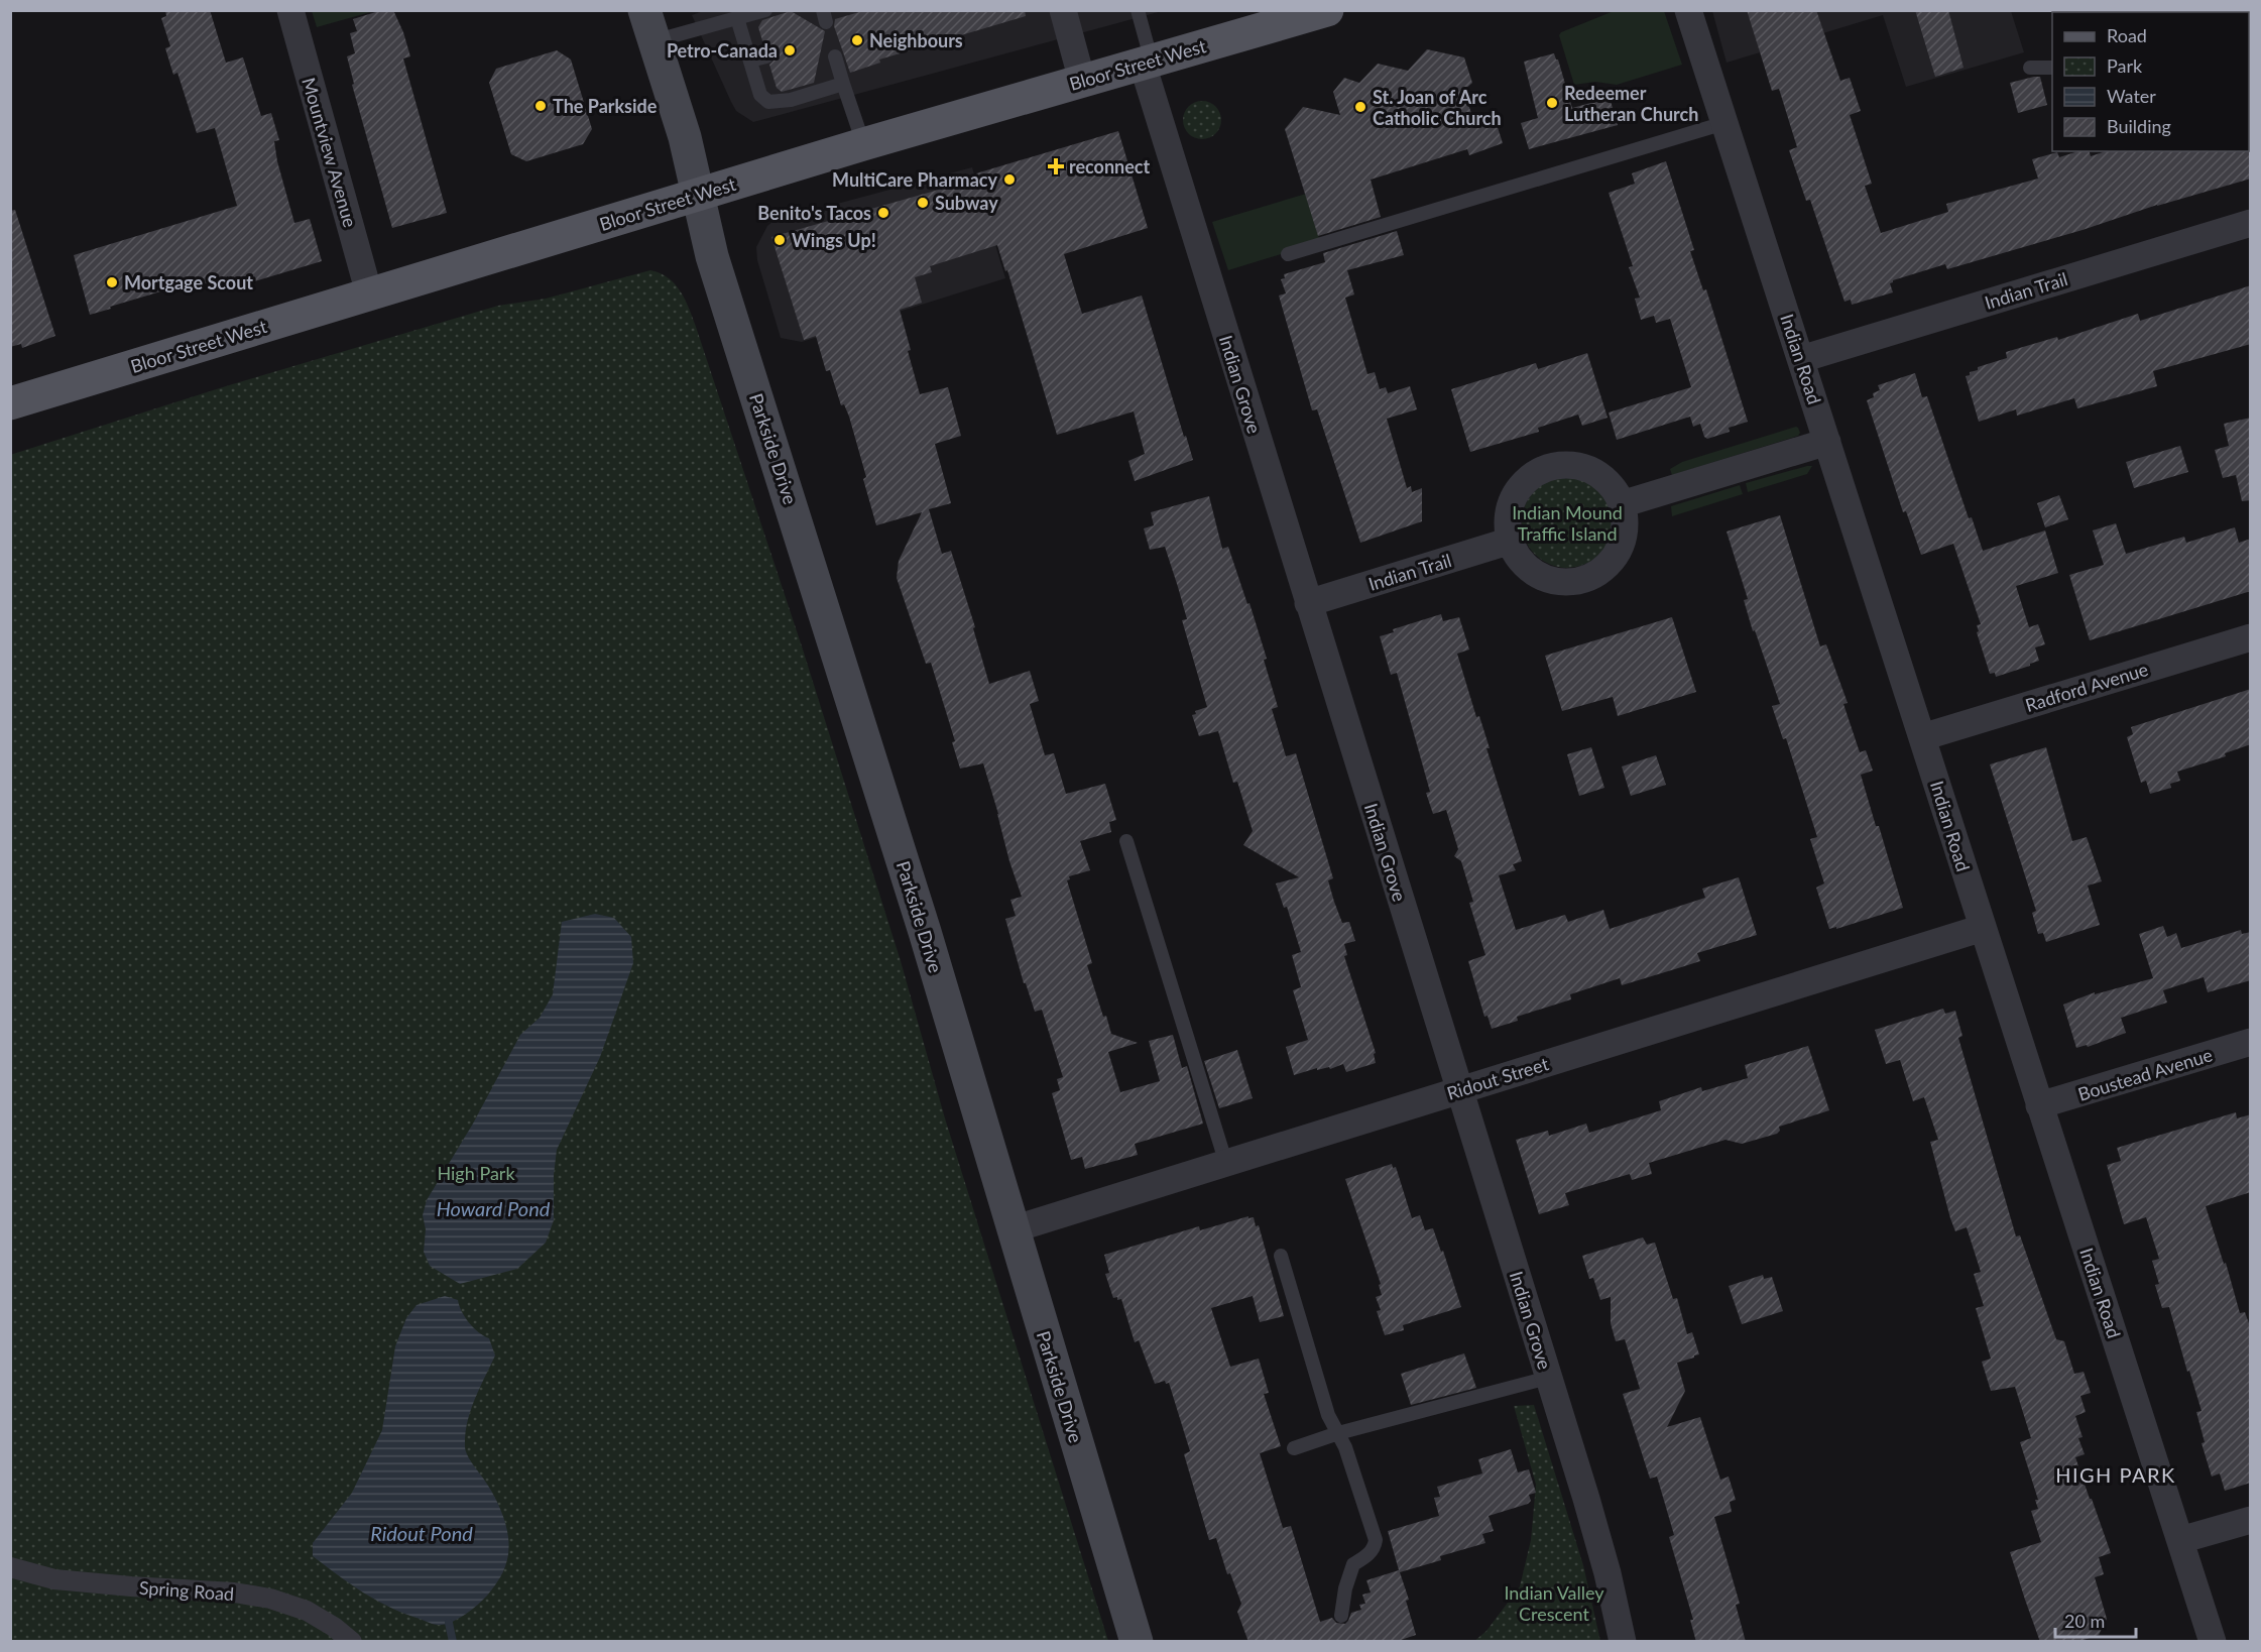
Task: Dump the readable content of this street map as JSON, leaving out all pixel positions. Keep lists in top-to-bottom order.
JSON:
{
  "streets": {
    "main road": ["Bloor Street West", "Parkside Drive"],
    "street": [
      "Mountview Avenue",
      "Indian Trail",
      "Indian Road",
      "Indian Grove",
      "Radford Avenue",
      "Boustead Avenue",
      "Ridout Street",
      "Spring Road"
    ]
  },
  "crossings": [
    ["Bloor Street West", "Mountview Avenue"],
    ["Bloor Street West", "Indian Grove"],
    ["Bloor Street West", "Parkside Drive"],
    ["Indian Trail", "Indian Road"],
    ["Indian Trail", "Indian Grove"],
    ["Indian Road", "Radford Avenue"],
    ["Indian Road", "Boustead Avenue"],
    ["Indian Road", "Ridout Street"],
    ["Indian Grove", "Ridout Street"],
    ["Parkside Drive", "Ridout Street"]
  ],
  "districts": ["HIGH PARK"],
  "water": ["Howard Pond", "Ridout Pond"],
  "parks": ["Indian Mound Traffic Island", "High Park", "Indian Valley Crescent"],
  "places": {
    "other": [
      "Neighbours",
      "Petro-Canada",
      "Redeemer Lutheran Church",
      "The Parkside",
      "St. Joan of Arc Catholic Church",
      "MultiCare Pharmacy",
      "Subway",
      "Benito's Tacos",
      "Wings Up!",
      "Mortgage Scout"
    ],
    "health": ["reconnect"]
  },
  "legend": [
    "Road",
    "Park",
    "Water",
    "Building"
  ],
  "scale_bar": "20 m"
}
